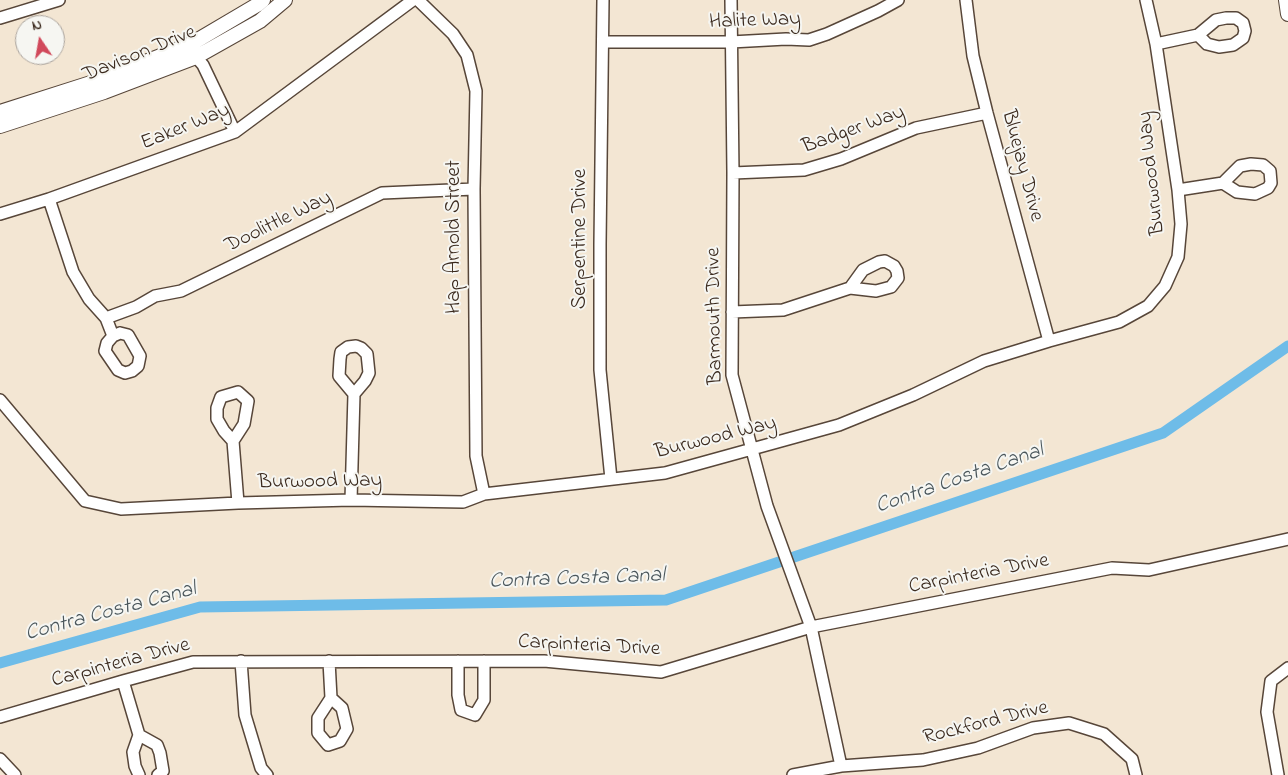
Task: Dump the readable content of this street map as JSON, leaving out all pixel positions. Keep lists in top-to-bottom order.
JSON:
{
  "streets": {
    "main road": ["Davison Drive"],
    "street": [
      "Halite Way",
      "Eaker Way",
      "Badger Way",
      "Bluejay Drive",
      "Burwood Way",
      "Doolittle Way",
      "Hap Arnold Street",
      "Serpentine Drive",
      "Barmouth Drive",
      "Carpinteria Drive",
      "Rockford Drive"
    ]
  },
  "crossings": [
    ["Halite Way", "Serpentine Drive"],
    ["Halite Way", "Barmouth Drive"],
    ["Badger Way", "Bluejay Drive"],
    ["Badger Way", "Barmouth Drive"],
    ["Bluejay Drive", "Burwood Way"],
    ["Burwood Way", "Hap Arnold Street"],
    ["Burwood Way", "Serpentine Drive"],
    ["Burwood Way", "Barmouth Drive"],
    ["Doolittle Way", "Hap Arnold Street"],
    ["Barmouth Drive", "Carpinteria Drive"],
    ["Barmouth Drive", "Rockford Drive"]
  ],
  "water": ["Contra Costa Canal"],
  "north": "top"
}
